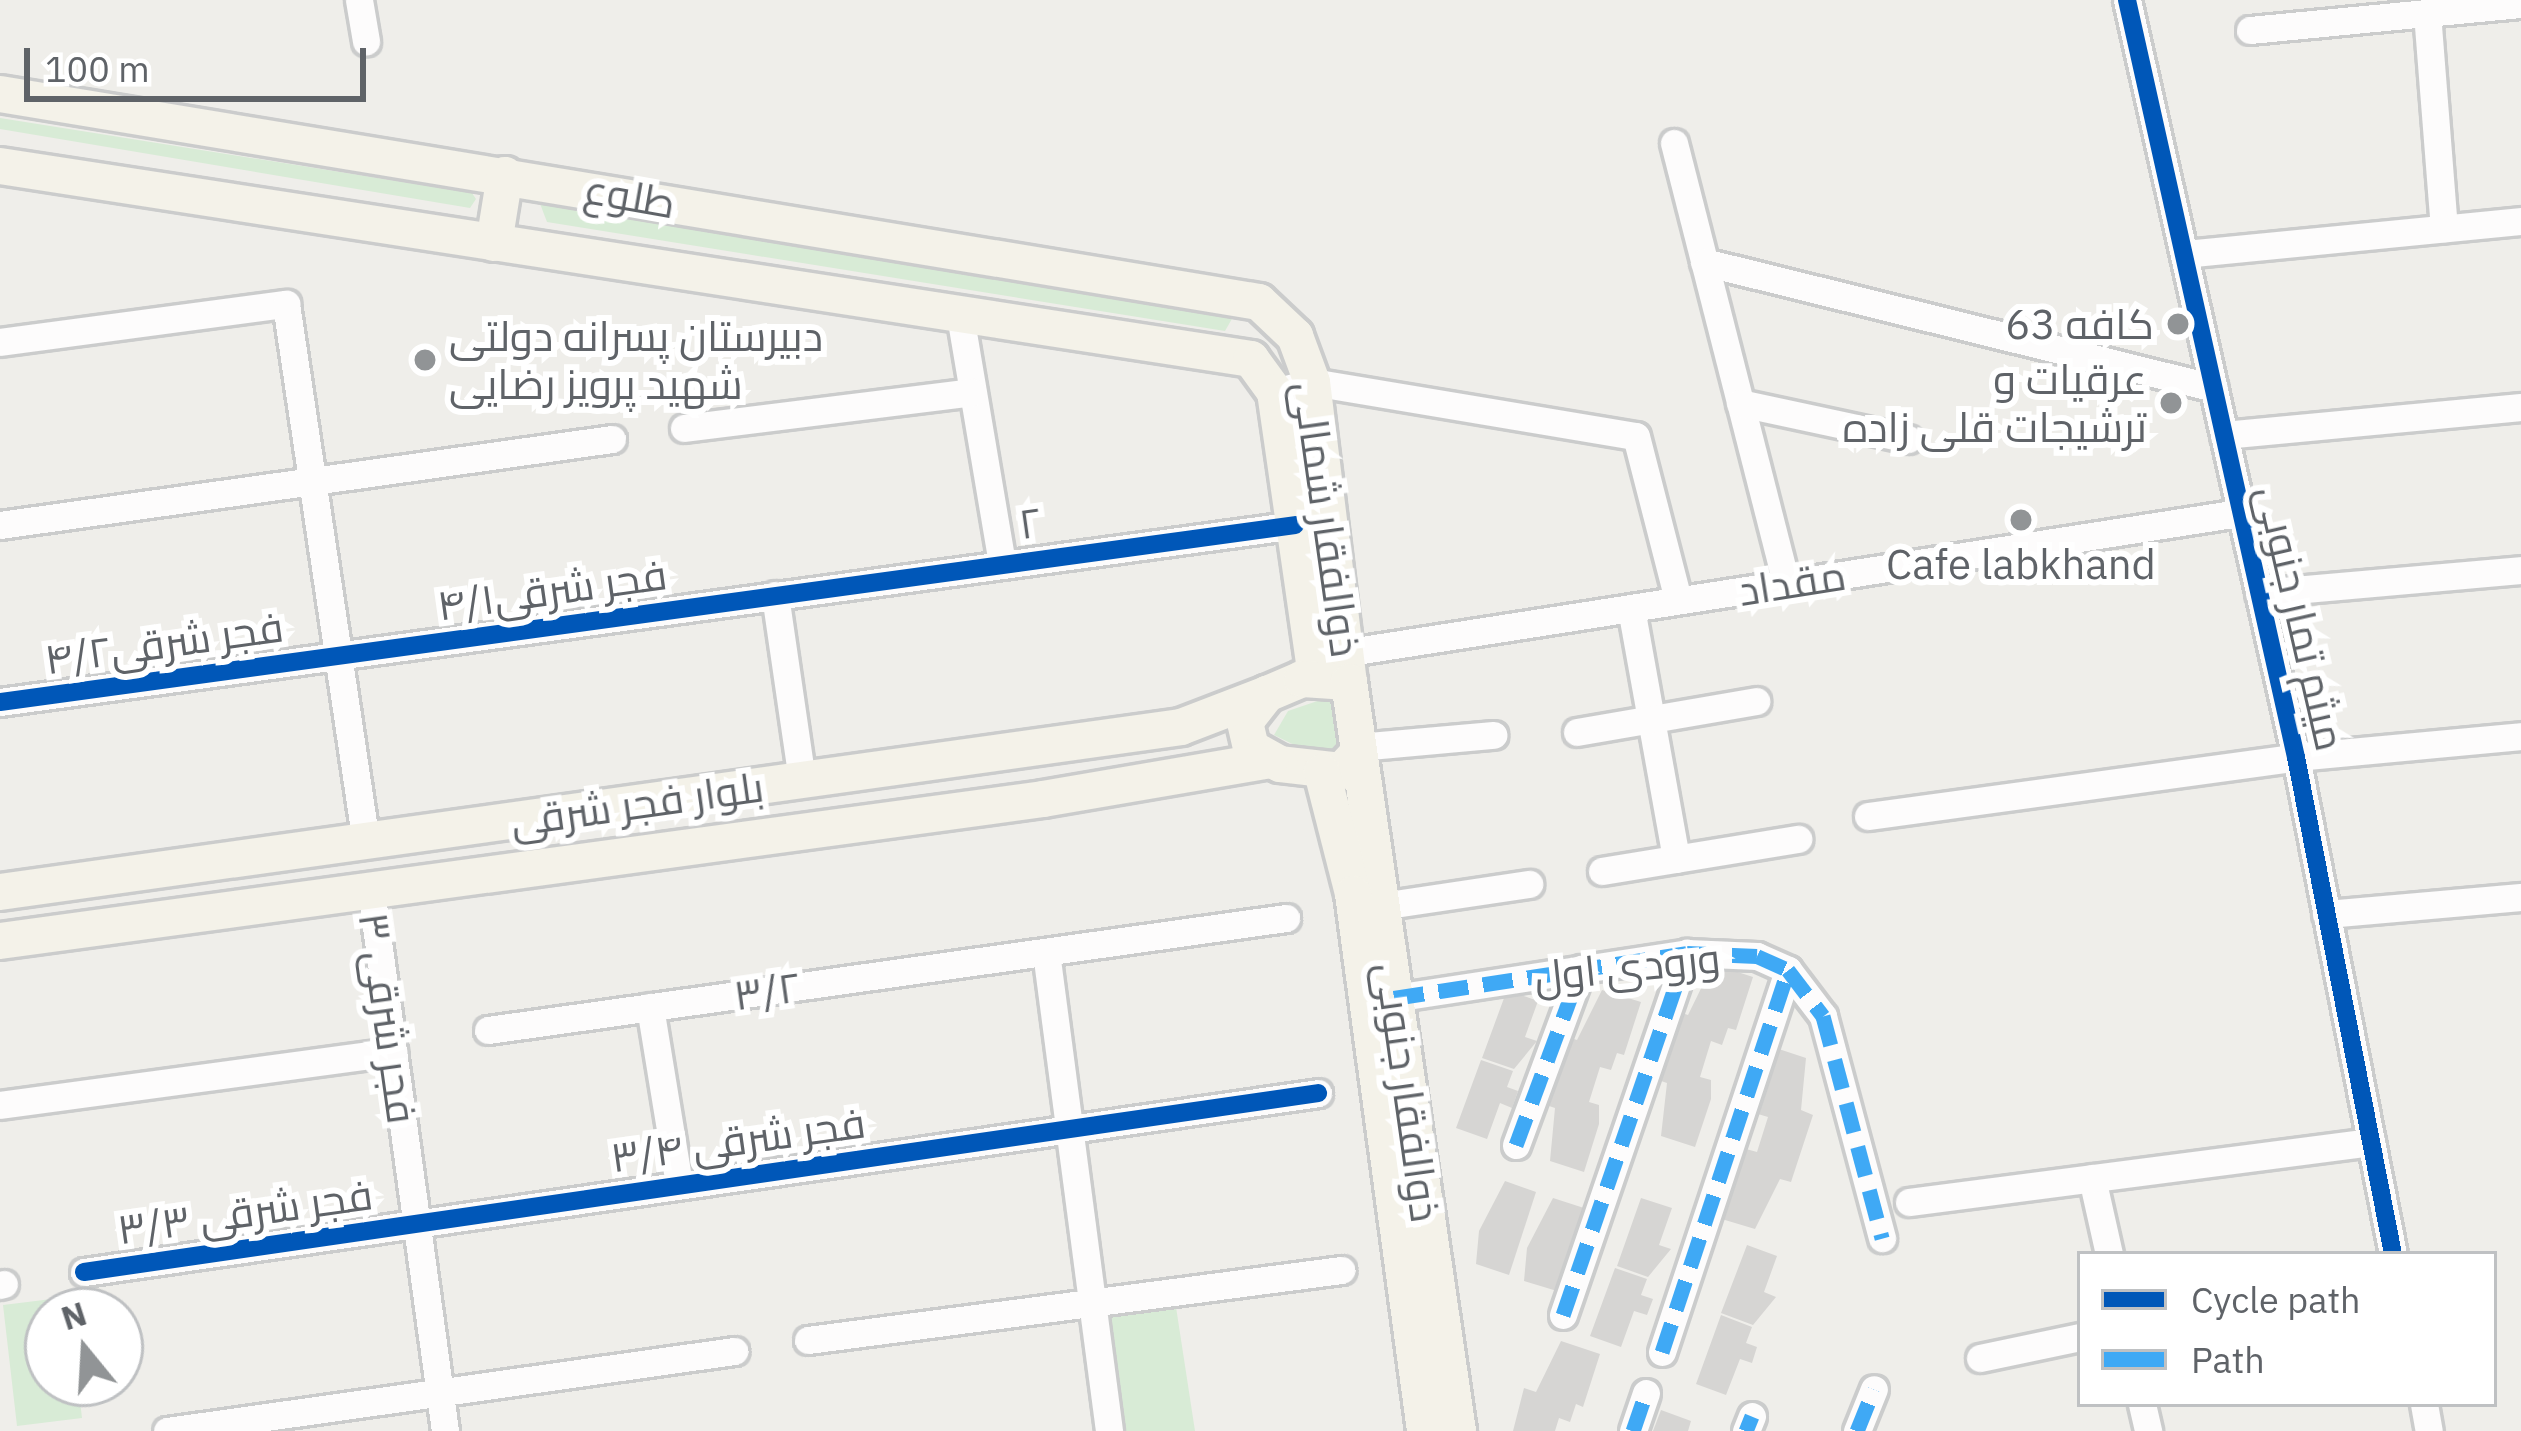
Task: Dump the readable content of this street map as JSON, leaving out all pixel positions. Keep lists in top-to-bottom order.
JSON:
{
  "streets": {
    "main road": [
      "طلوع",
      "ذوالفقار شمالی",
      "بلوار فجر شرقی",
      "ذوالفقار جنوبی"
    ],
    "street": [
      "۲",
      "مقداد",
      "فجر شرقی۴/۱",
      "میثم تمار جنوبی",
      "فجر شرقی۴/۲",
      "ورودی اول",
      "۳/۲",
      "۳ فجر شرقی",
      "۳/۴ فجر شرقی",
      "۳/۳ فجر شرقی"
    ]
  },
  "crossings": [
    ["طلوع", "ذوالفقار شمالی"],
    ["ذوالفقار شمالی", "۲"],
    ["ذوالفقار شمالی", "مقداد"],
    ["ذوالفقار شمالی", "بلوار فجر شرقی"],
    ["ذوالفقار شمالی", "ذوالفقار جنوبی"],
    ["۲", "فجر شرقی۴/۱"],
    ["مقداد", "میثم تمار جنوبی"],
    ["مقداد", "بلوار فجر شرقی"],
    ["مقداد", "ذوالفقار جنوبی"],
    ["فجر شرقی۴/۱", "فجر شرقی۴/۲"],
    ["بلوار فجر شرقی", "۳ فجر شرقی"],
    ["بلوار فجر شرقی", "ذوالفقار جنوبی"],
    ["ورودی اول", "ذوالفقار جنوبی"],
    ["۳ فجر شرقی", "۳/۴ فجر شرقی"],
    ["۳ فجر شرقی", "۳/۳ فجر شرقی"],
    ["۳/۴ فجر شرقی", "۳/۳ فجر شرقی"]
  ],
  "places": [
    "کافه 63",
    "دبیرستان پسرانه دولتی شهید پرویز رضایی",
    "عرقیات و ترشیجات قلی زاده",
    "Cafe labkhand"
  ],
  "legend": ["Cycle path", "Path"],
  "scale_bar": "100 m",
  "north": "top"
}
